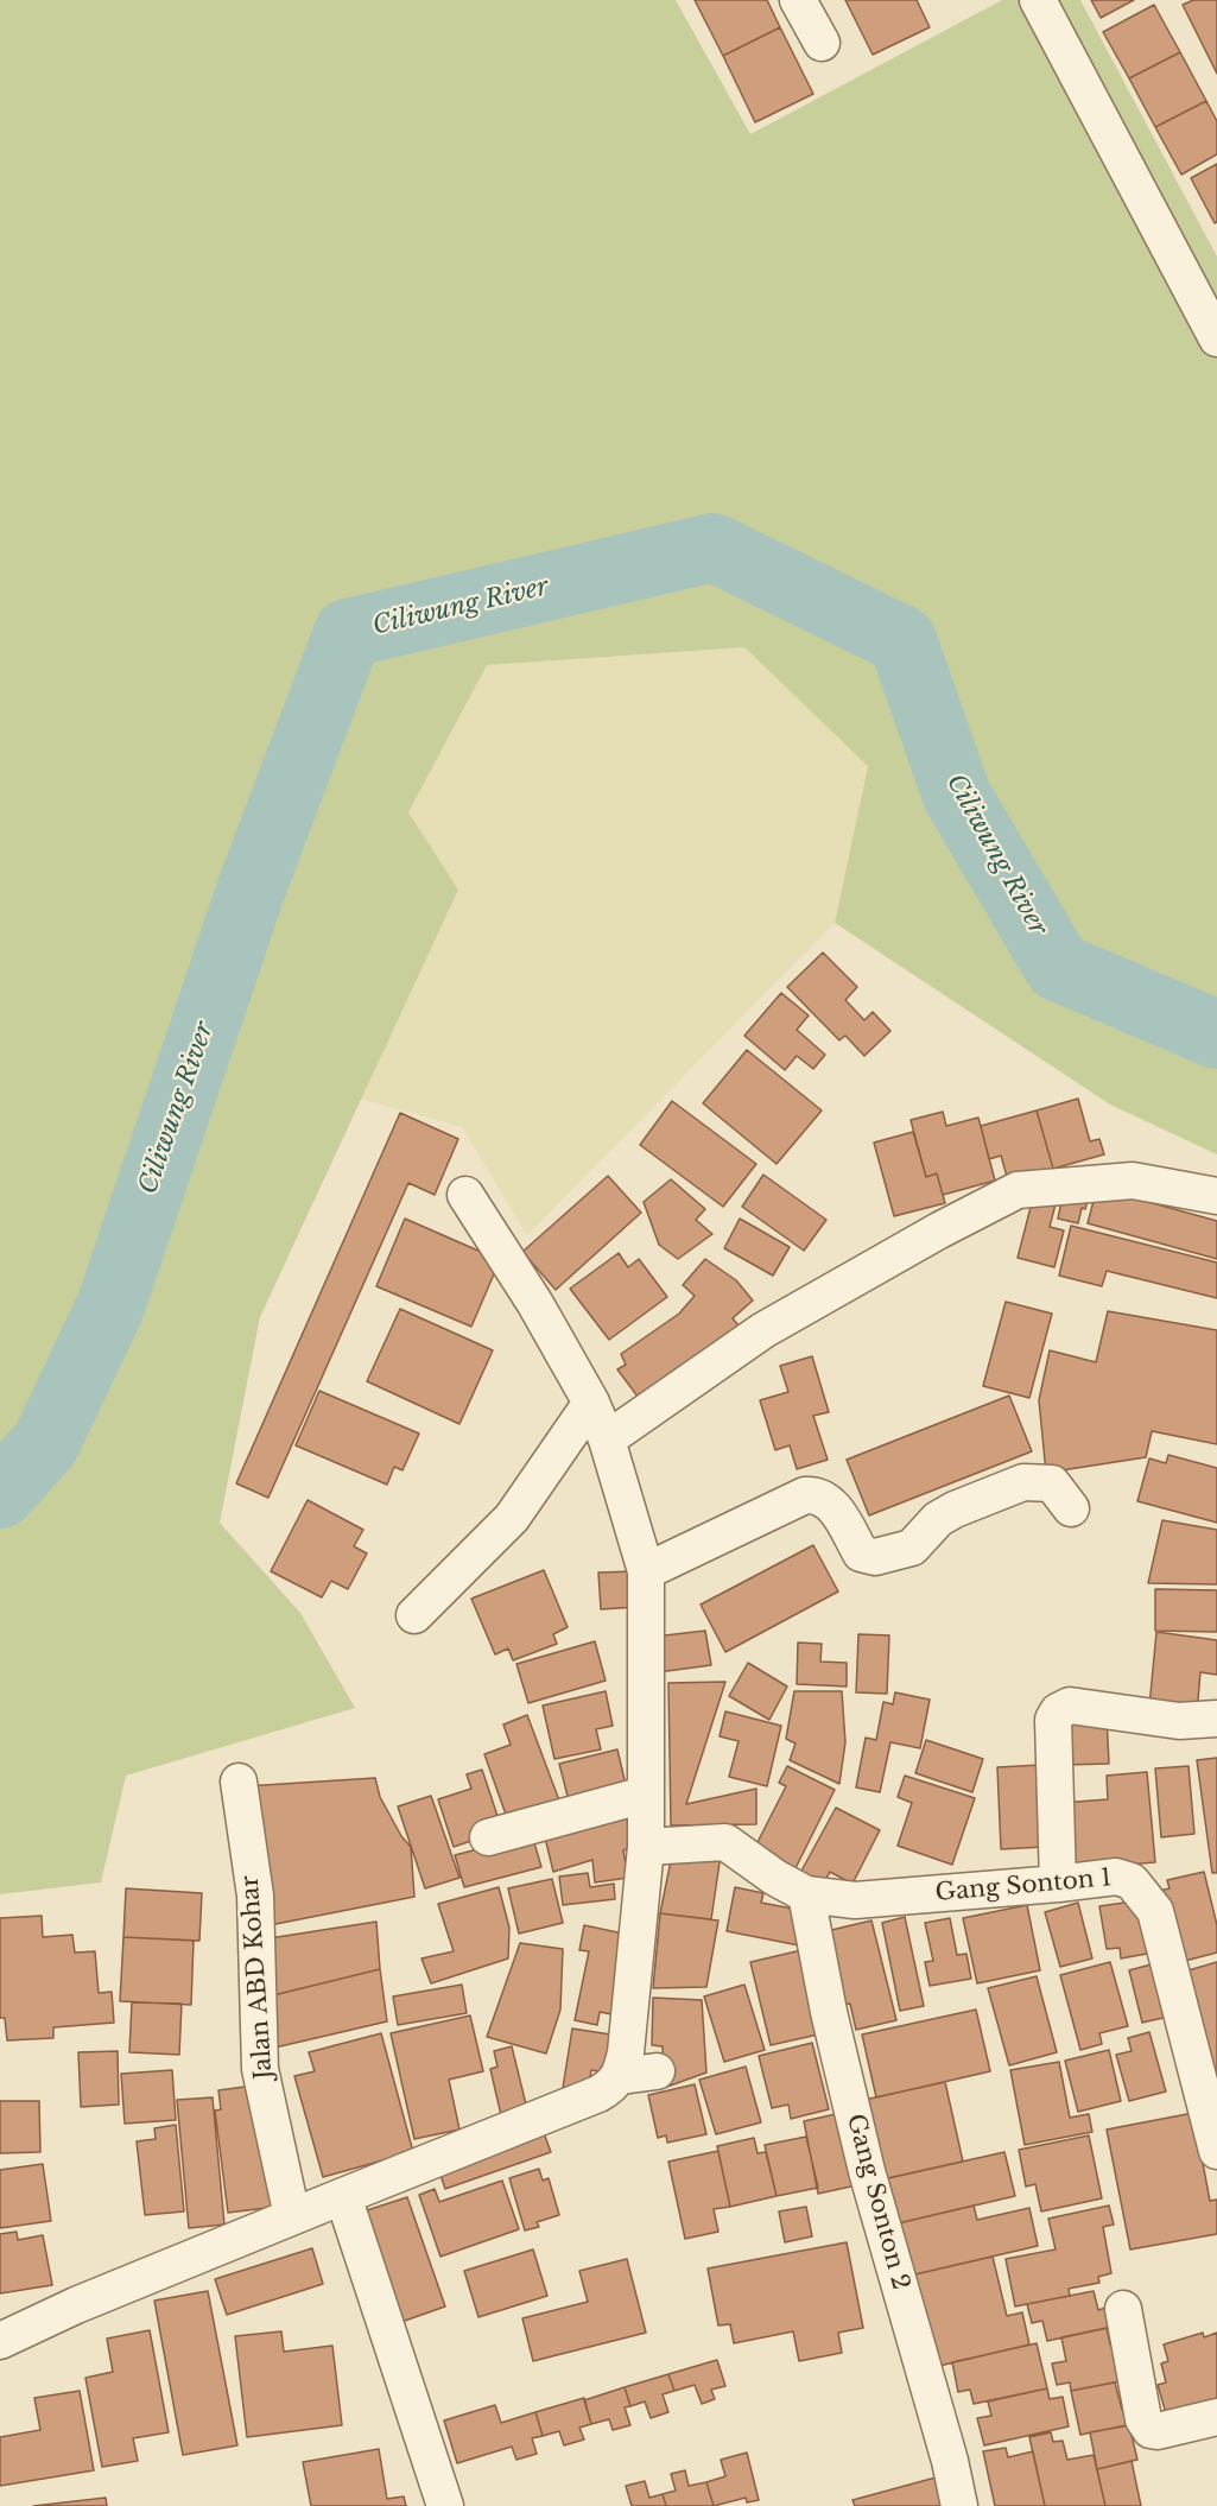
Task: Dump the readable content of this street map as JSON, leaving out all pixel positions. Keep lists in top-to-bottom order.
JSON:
{
  "streets": {
    "street": ["Gang Sonton 1", "Jalan ABD Kohar", "Gang Sonton 2"]
  },
  "crossings": [
    ["Gang Sonton 1", "Gang Sonton 2"]
  ],
  "water": ["Ciliwung River"]
}
